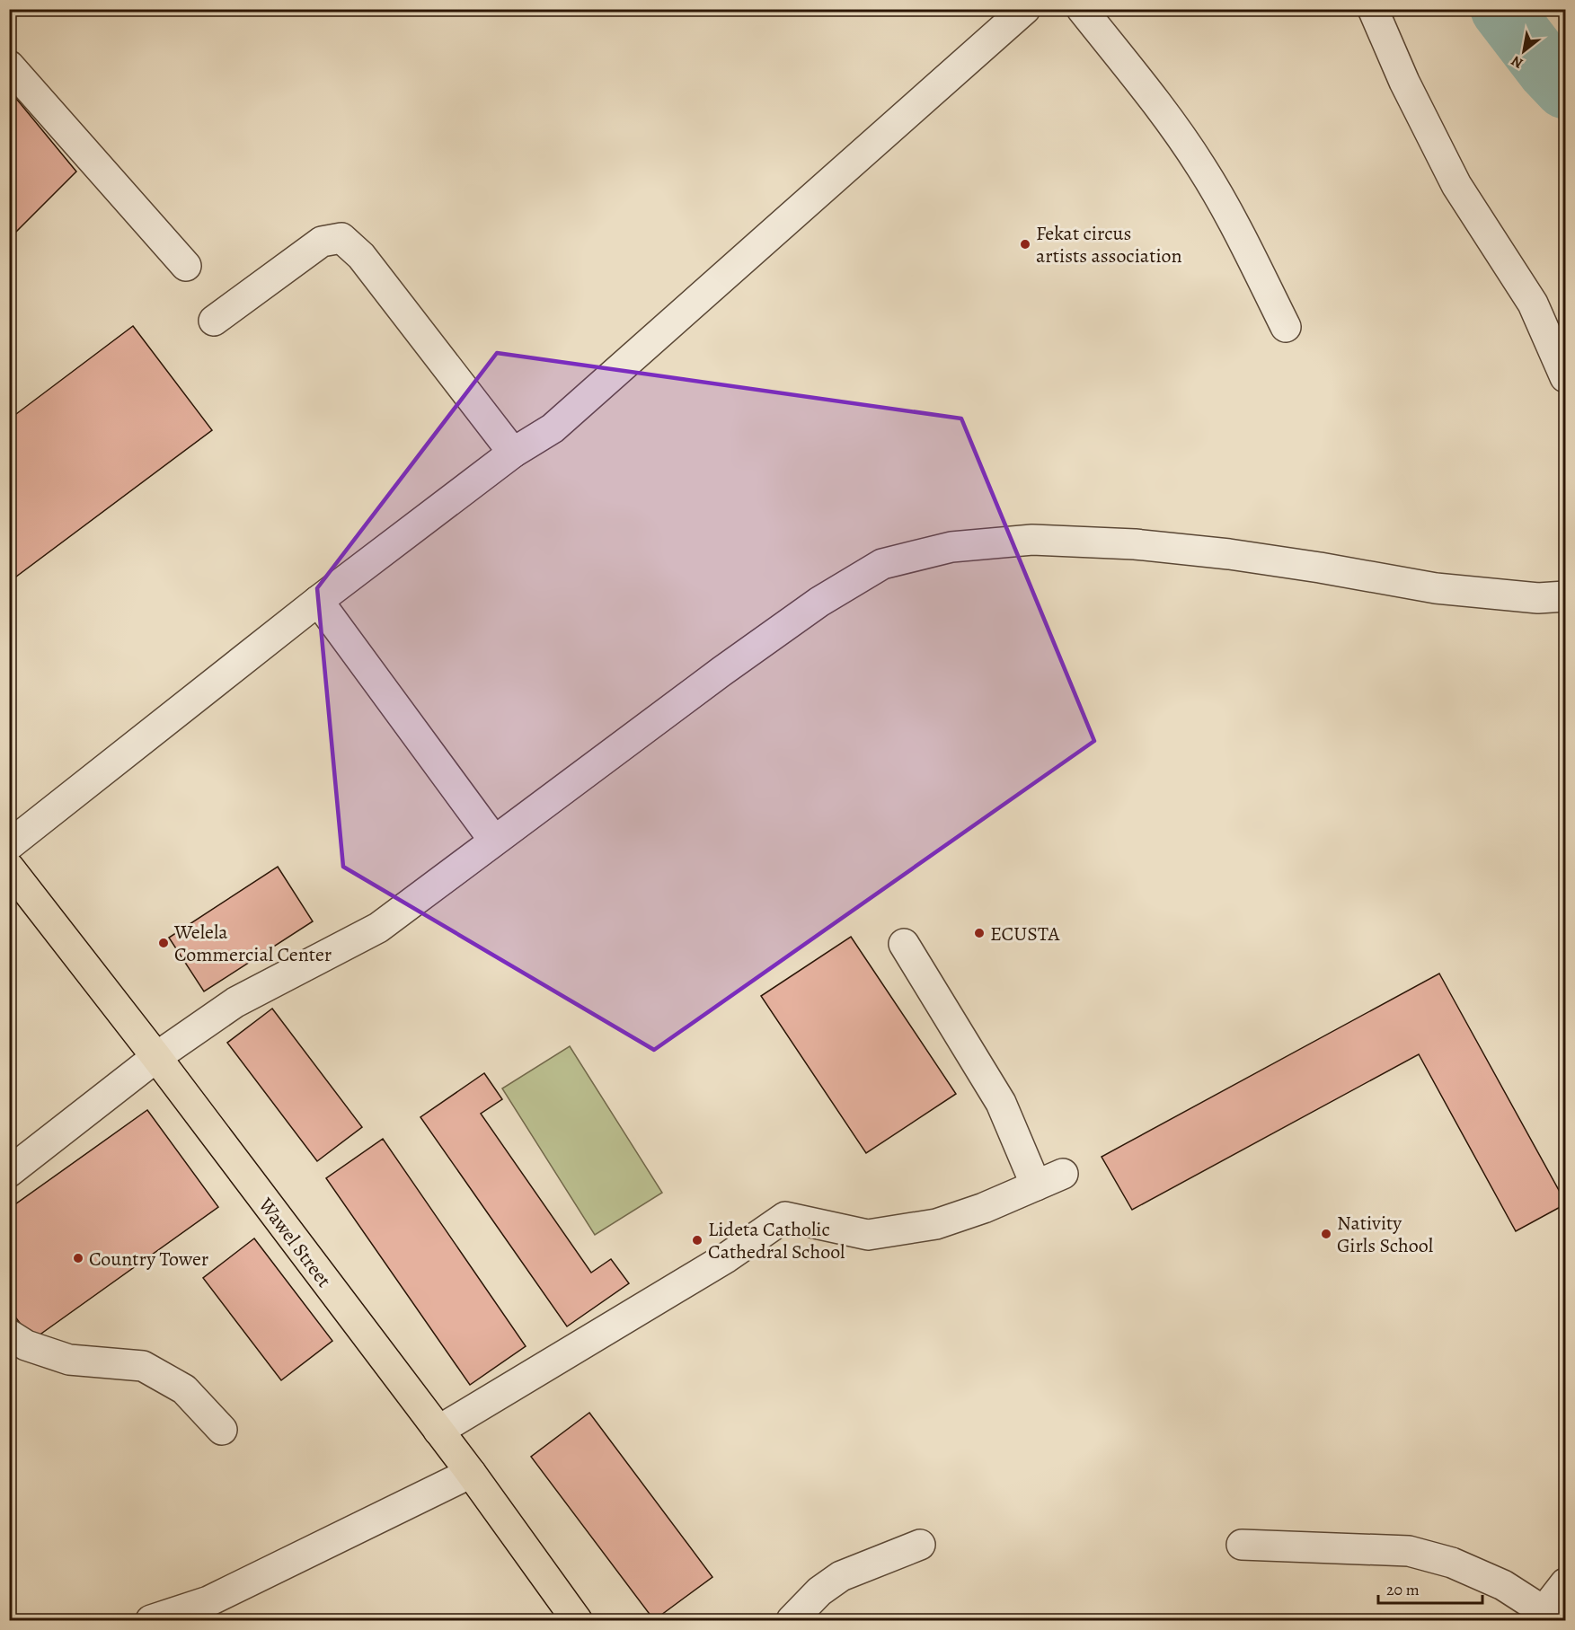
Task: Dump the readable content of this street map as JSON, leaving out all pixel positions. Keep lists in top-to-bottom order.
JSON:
{
  "streets": {
    "main road": ["Wawel Street"]
  },
  "places": [
    "Fekat circus artists association",
    "ECUSTA",
    "Welela Commercial Center",
    "Nativity Girls School",
    "Lideta Catholic Cathedral School",
    "Country Tower"
  ],
  "scale_bar": "20 m",
  "north": "bottom left"
}
